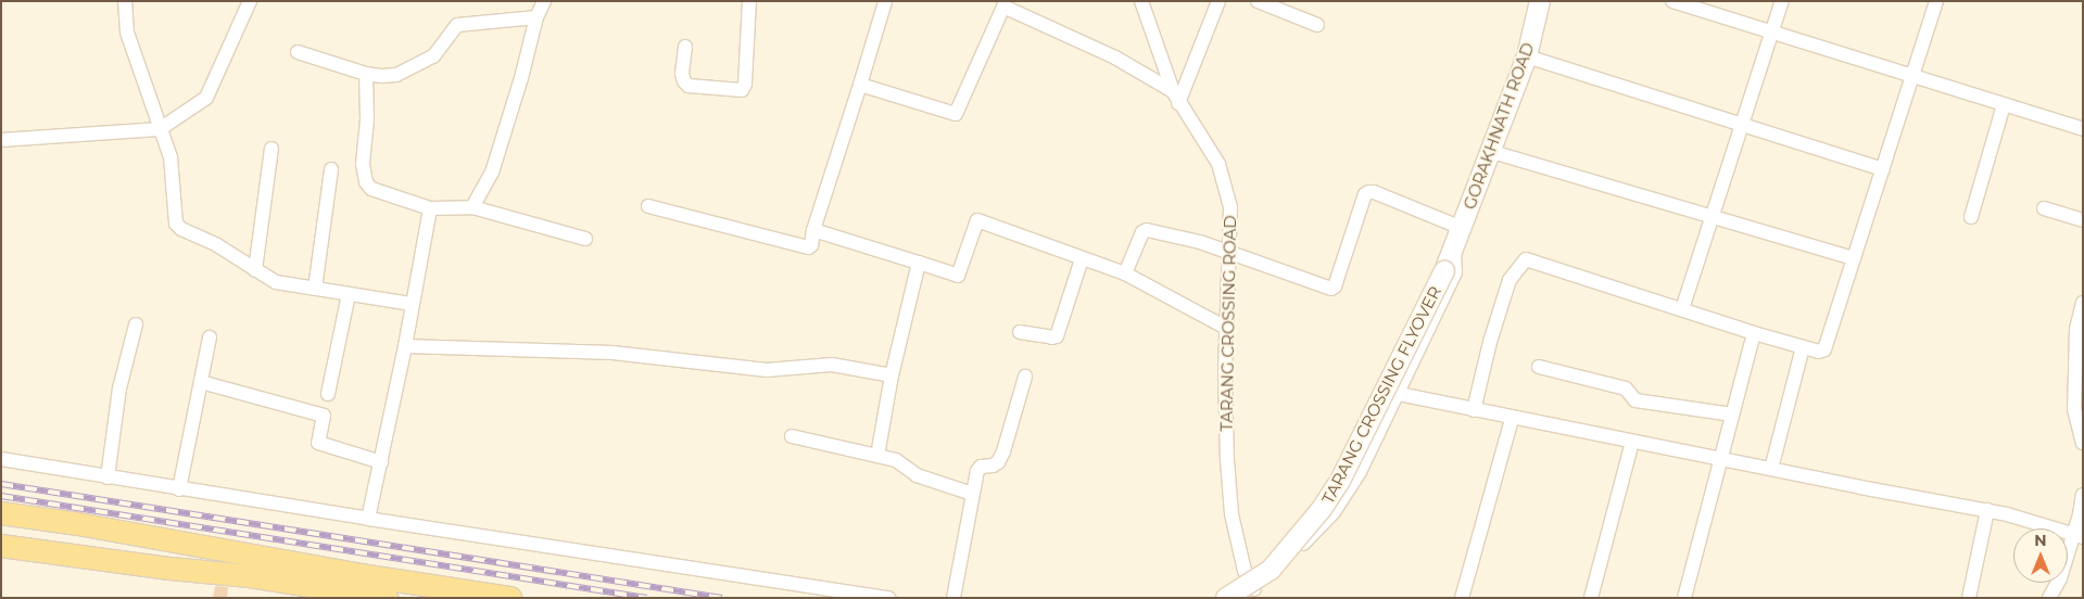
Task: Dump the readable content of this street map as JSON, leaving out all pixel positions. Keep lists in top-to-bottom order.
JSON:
{
  "streets": {
    "main road": ["GORAKHNATH ROAD", "TARANG CROSSING FLYOVER"],
    "street": ["TARANG CROSSING ROAD"]
  },
  "crossings": [
    ["GORAKHNATH ROAD", "TARANG CROSSING FLYOVER"]
  ],
  "north": "top"
}
